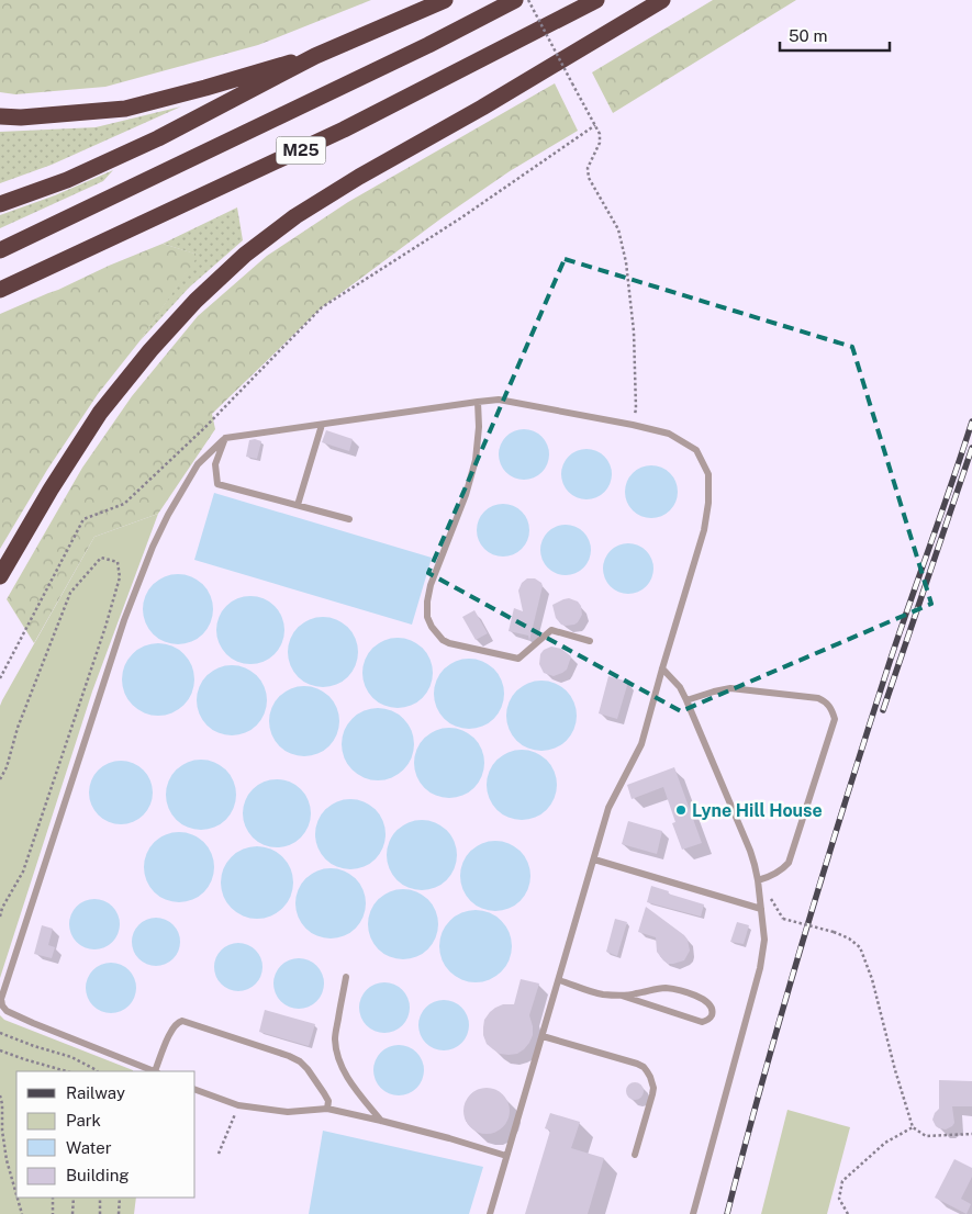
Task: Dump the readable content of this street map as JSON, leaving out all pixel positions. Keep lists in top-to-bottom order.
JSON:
{
  "streets": {
    "highway": ["M25"]
  },
  "places": ["Lyne Hill House"],
  "legend": [
    "Railway",
    "Park",
    "Water",
    "Building"
  ],
  "scale_bar": "50 m"
}
